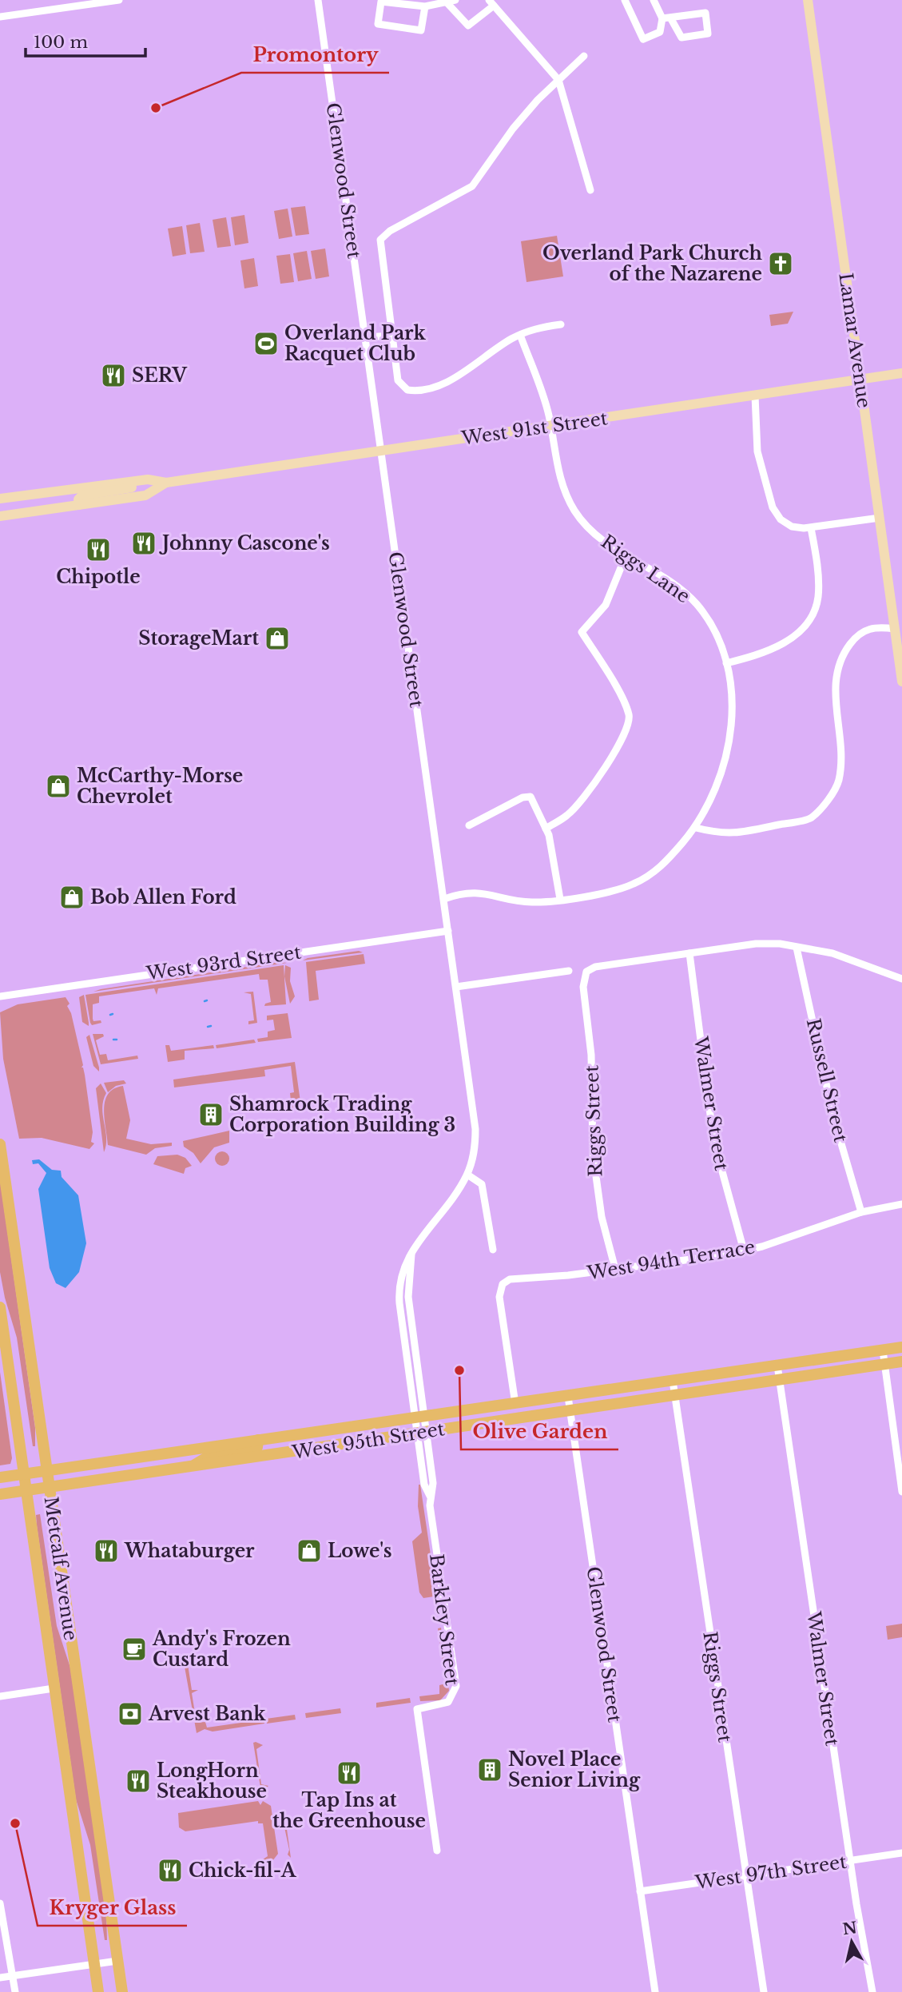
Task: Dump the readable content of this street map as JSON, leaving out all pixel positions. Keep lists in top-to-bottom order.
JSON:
{
  "streets": {
    "main road": ["West 95th Street", "Metcalf Avenue"],
    "street": [
      "Glenwood Street",
      "Lamar Avenue",
      "West 91st Street",
      "Riggs Lane",
      "West 93rd Street",
      "Russell Street",
      "Walmer Street",
      "Riggs Street",
      "West 94th Terrace",
      "Barkley Street",
      "West 97th Street"
    ]
  },
  "crossings": [
    ["Glenwood Street", "West 91st Street"],
    ["Glenwood Street", "Riggs Lane"],
    ["Glenwood Street", "West 93rd Street"],
    ["Glenwood Street", "West 95th Street"],
    ["Glenwood Street", "Barkley Street"],
    ["Glenwood Street", "West 97th Street"],
    ["Lamar Avenue", "West 91st Street"],
    ["West 91st Street", "Riggs Lane"],
    ["Russell Street", "West 94th Terrace"],
    ["Walmer Street", "Riggs Street"],
    ["Walmer Street", "West 94th Terrace"],
    ["Walmer Street", "West 95th Street"],
    ["Walmer Street", "West 97th Street"],
    ["Riggs Street", "West 94th Terrace"],
    ["Riggs Street", "West 95th Street"],
    ["Riggs Street", "West 97th Street"],
    ["West 94th Terrace", "West 95th Street"],
    ["West 95th Street", "Metcalf Avenue"],
    ["West 95th Street", "Barkley Street"]
  ],
  "places": {
    "other": ["Promontory", "Olive Garden", "Kryger Glass"],
    "church": ["Overland Park Church of the Nazarene"],
    "sports": ["Overland Park Racquet Club"],
    "restaurant": [
      "SERV",
      "Johnny Cascone's",
      "Chipotle",
      "Whataburger",
      "Tap Ins at the Greenhouse",
      "LongHorn Steakhouse",
      "Chick-fil-A"
    ],
    "shop": [
      "StorageMart",
      "McCarthy-Morse Chevrolet",
      "Bob Allen Ford",
      "Lowe's"
    ],
    "building": ["Shamrock Trading Corporation Building 3", "Novel Place Senior Living"],
    "cafe": ["Andy's Frozen Custard"],
    "bank": ["Arvest Bank"]
  },
  "scale_bar": "100 m",
  "north": "top"
}
